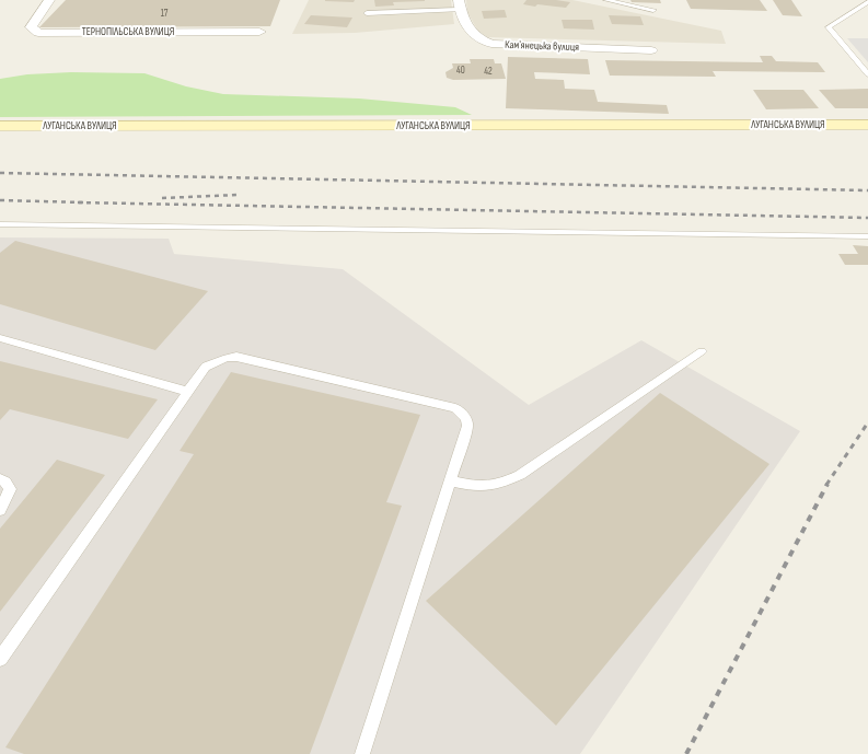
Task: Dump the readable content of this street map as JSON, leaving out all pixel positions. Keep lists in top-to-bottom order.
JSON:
{
  "streets": {
    "main road": ["ЛУГАНСЬКА ВУЛИЦЯ"],
    "street": ["ТЕРНОПІЛЬСЬКА ВУЛИЦЯ", "Камʼянецька вулиця"]
  },
  "house_numbers": ["17", "40", "42"]
}
